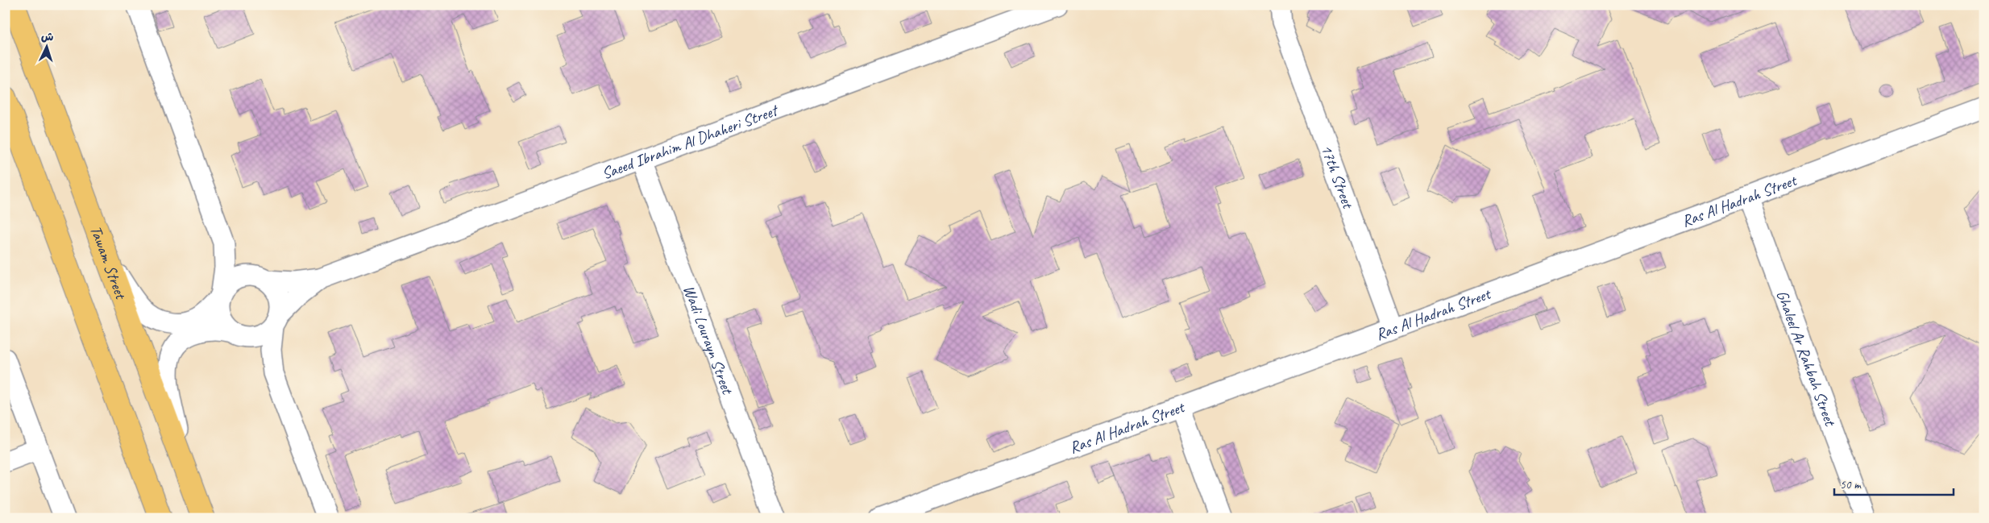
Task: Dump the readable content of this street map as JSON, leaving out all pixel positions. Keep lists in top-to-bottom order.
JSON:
{
  "streets": {
    "main road": ["Tawam Street"],
    "street": [
      "Saeed Ibrahim Al Dhaheri Street",
      "17th Street",
      "Ras Al Hadrah Street",
      "Wadi Lourayn Street",
      "Ghaleel Ar Rahbah Street"
    ]
  },
  "crossings": [
    ["Saeed Ibrahim Al Dhaheri Street", "Wadi Lourayn Street"],
    ["17th Street", "Ras Al Hadrah Street"],
    ["Ras Al Hadrah Street", "Ghaleel Ar Rahbah Street"]
  ],
  "scale_bar": "50 m",
  "north": "top"
}
